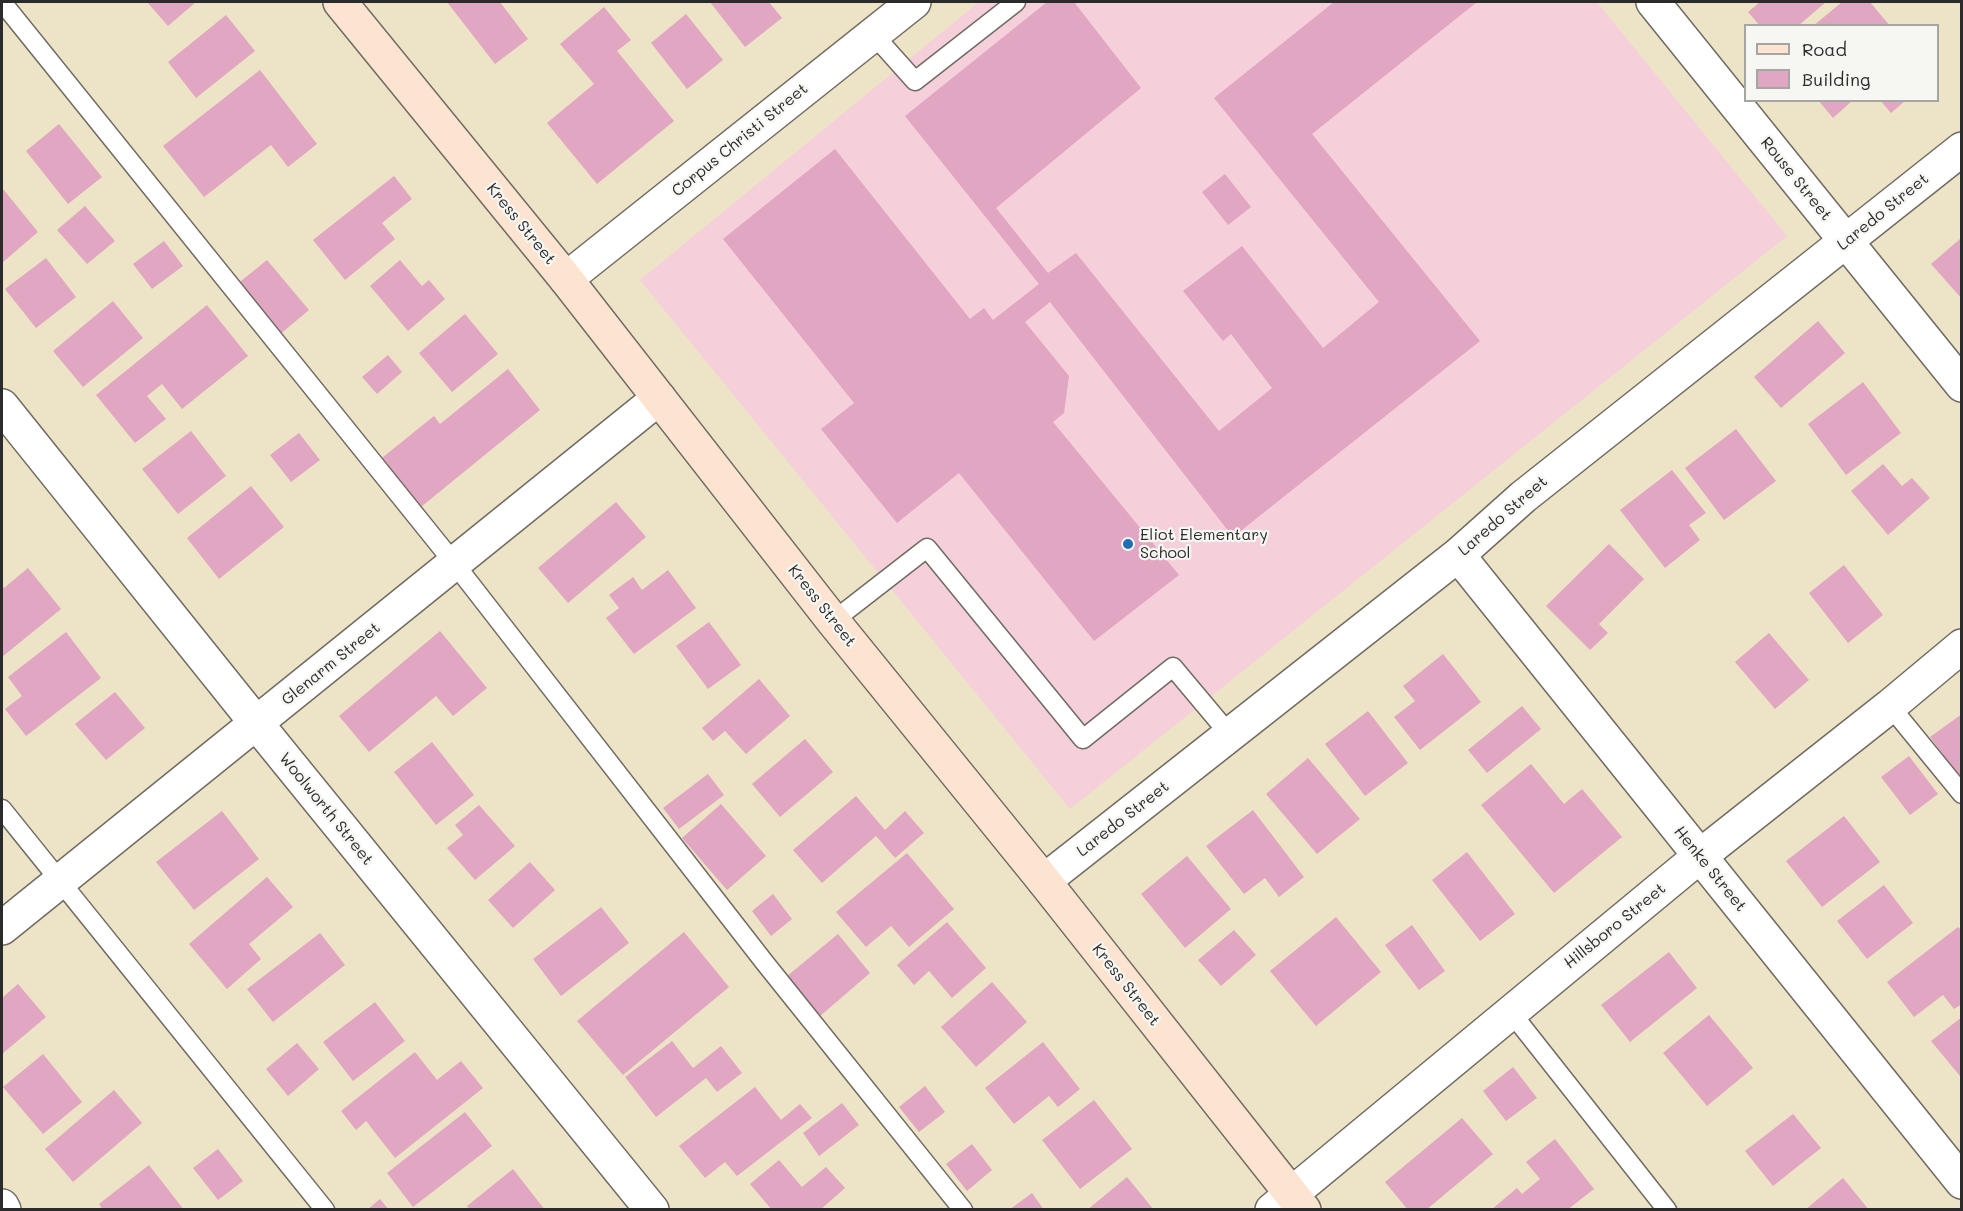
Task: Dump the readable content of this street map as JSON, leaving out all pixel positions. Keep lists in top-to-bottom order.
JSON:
{
  "streets": {
    "street": [
      "Corpus Christi Street",
      "Rouse Street",
      "Laredo Street",
      "Kress Street",
      "Glenarm Street",
      "Woolworth Street",
      "Henke Street",
      "Hillsboro Street"
    ]
  },
  "crossings": [
    ["Corpus Christi Street", "Kress Street"],
    ["Rouse Street", "Laredo Street"],
    ["Laredo Street", "Kress Street"],
    ["Laredo Street", "Henke Street"],
    ["Kress Street", "Glenarm Street"],
    ["Kress Street", "Hillsboro Street"],
    ["Glenarm Street", "Woolworth Street"],
    ["Henke Street", "Hillsboro Street"]
  ],
  "places": ["Eliot Elementary School"],
  "legend": ["Road", "Building"]
}
